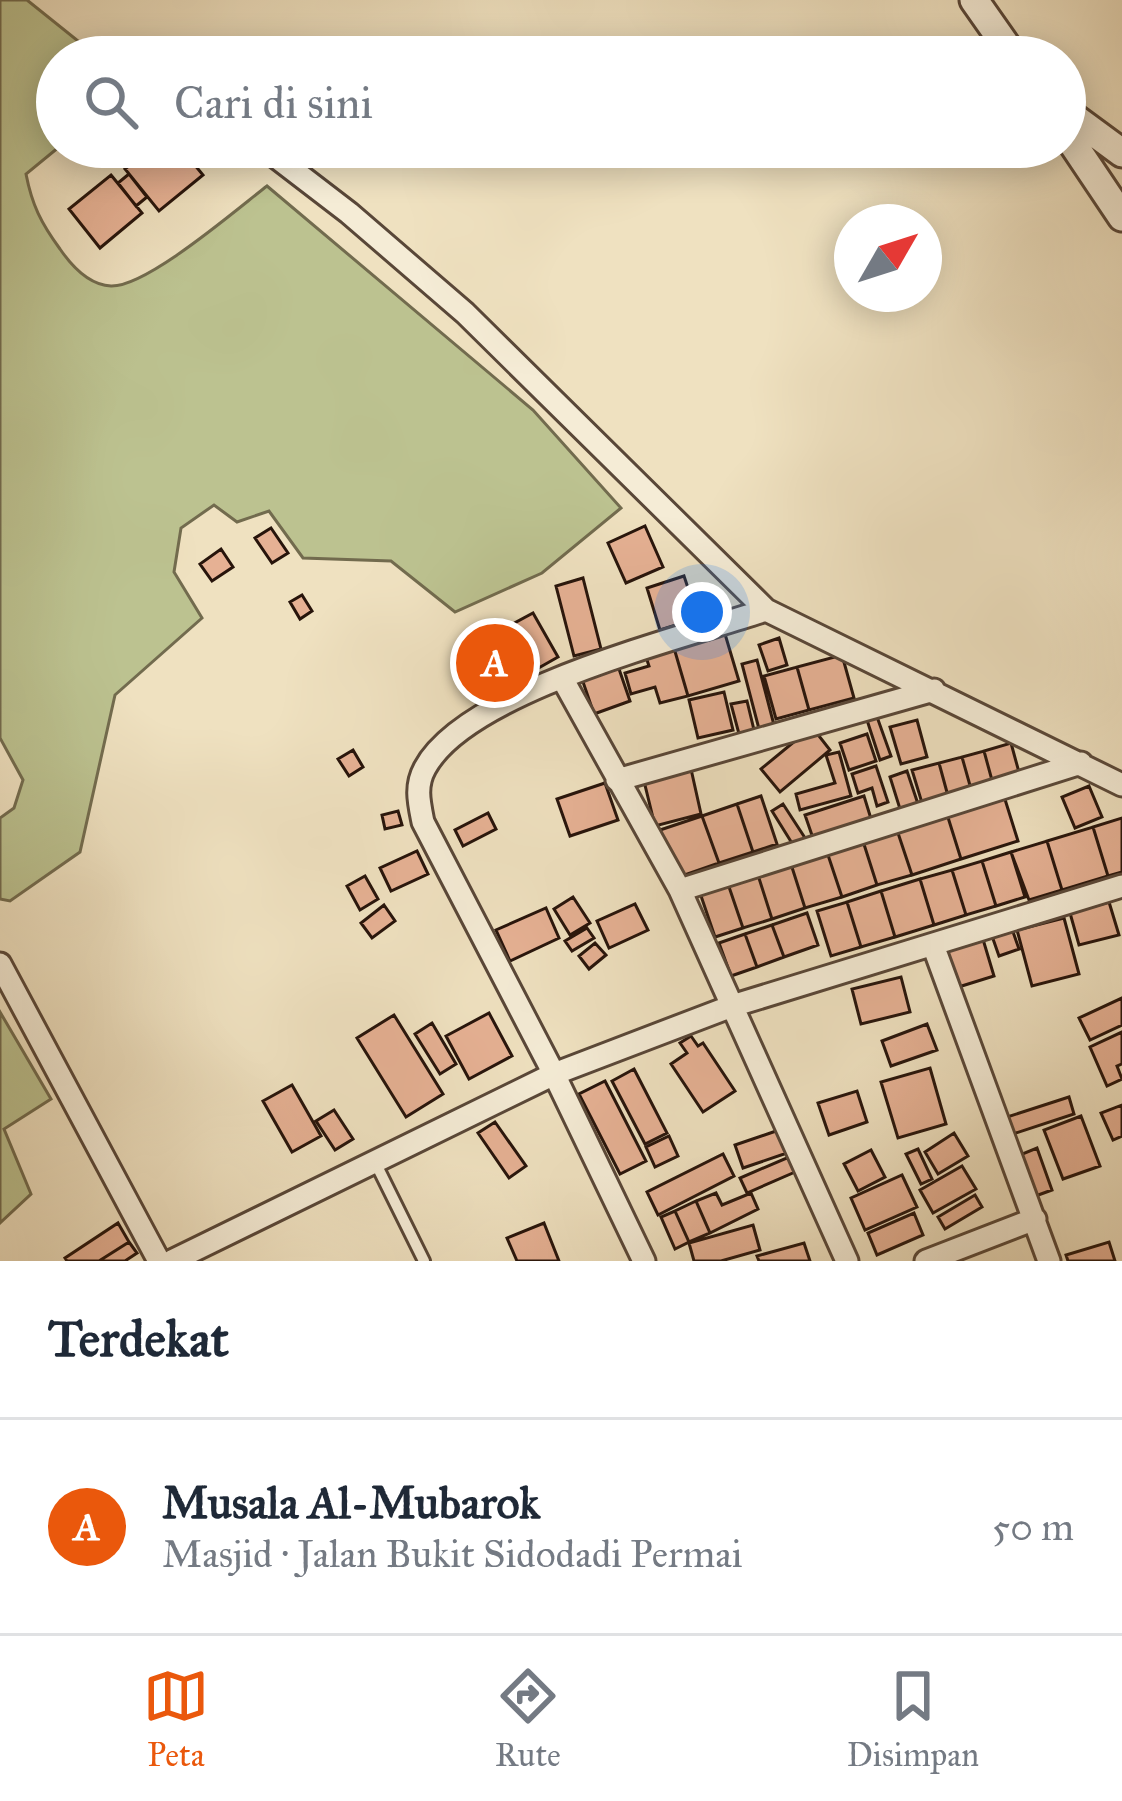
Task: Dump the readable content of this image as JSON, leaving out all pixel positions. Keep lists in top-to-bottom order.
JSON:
{
  "north": "top right",
  "page": {
    "search": "Cari di sini",
    "pins": "A",
    "heading": "Terdekat",
    "list": [
      {
        "mark": "A",
        "name": "Musala Al-Mubarok",
        "note": "Masjid · Jalan Bukit Sidodadi Permai",
        "value": "50 m"
      }
    ],
    "nav": ["Peta", "Rute", "Disimpan"]
  }
}
